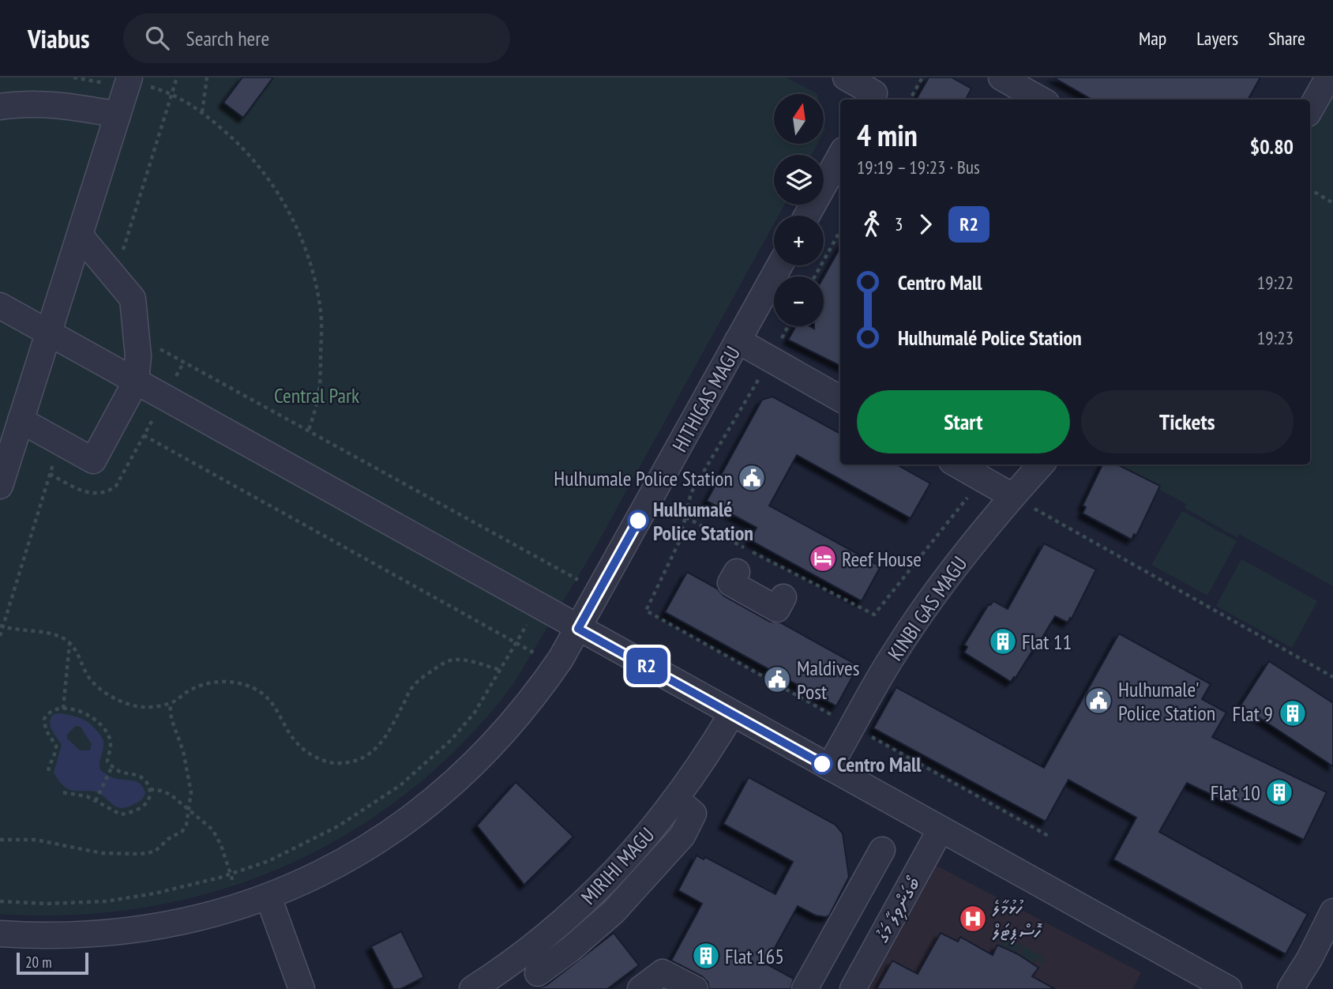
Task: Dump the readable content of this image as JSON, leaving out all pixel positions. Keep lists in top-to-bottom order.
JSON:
{
  "streets": {
    "street": [
      "HITHIGAS MAGU",
      "KINBI GAS MAGU",
      "MIRIHI MAGU",
      "ބޯގަންވިލާ މަގު"
    ]
  },
  "parks": ["Central Park"],
  "places": {
    "public building": ["Hulhumale Police Station", "Maldives Post", "Hulhumale' Police Station"],
    "other": ["Hulhumalé Police Station", "Centro Mall"],
    "hotel": ["Reef House"],
    "building": [
      "Flat 11",
      "Flat 9",
      "Flat 10",
      "Flat 165"
    ],
    "hospital": ["ހުޅުމާލެ ހޮސްޕިޓަލް"]
  },
  "lines": ["bus line R2"],
  "scale_bar": "20 m",
  "north": "top",
  "page": {
    "header": "Viabus",
    "search": "Search here",
    "nav": ["Map", "Layers", "Share"],
    "on_map": "R2",
    "map_buttons": ["+", "−"],
    "heading": ["4 min", "19:19 – 19:23 · Bus", "$0.80"],
    "legs": ["3", "R2"],
    "list": [
      {
        "name": "Centro Mall",
        "value": "19:22"
      },
      {
        "name": "Hulhumalé Police Station",
        "value": "19:23"
      }
    ],
    "buttons": ["Start", "Tickets"],
    "scale": "20 m"
  }
}
